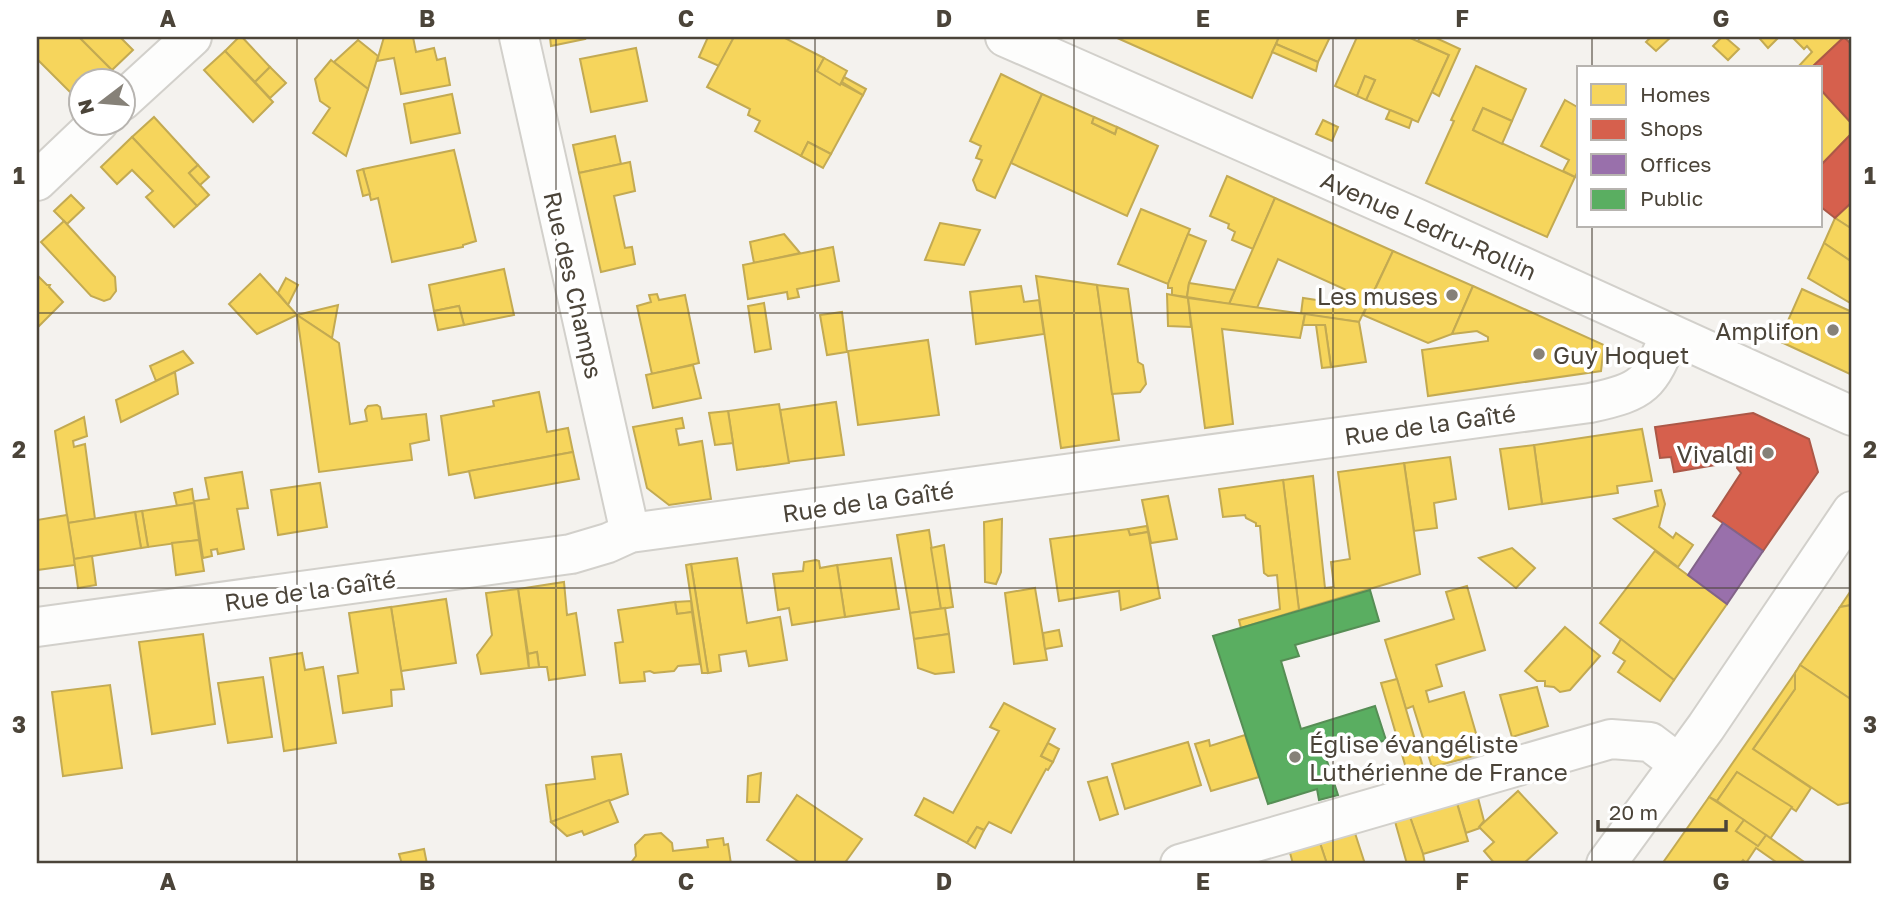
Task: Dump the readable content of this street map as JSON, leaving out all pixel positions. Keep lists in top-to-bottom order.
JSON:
{
  "streets": {
    "street": ["Avenue Ledru-Rollin", "Rue des Champs", "Rue de la Gaîté"]
  },
  "crossings": [
    ["Avenue Ledru-Rollin", "Rue de la Gaîté"],
    ["Rue des Champs", "Rue de la Gaîté"]
  ],
  "places": [
    "Les muses",
    "Amplifon",
    "Guy Hoquet",
    "Vivaldi",
    "Église évangéliste Luthérienne de France"
  ],
  "legend": [
    "Homes",
    "Shops",
    "Offices",
    "Public"
  ],
  "scale_bar": "20 m",
  "north": "left",
  "grid": {
    "columns": [
      "A",
      "B",
      "C",
      "D",
      "E",
      "F",
      "G"
    ],
    "rows": ["1", "2", "3"]
  }
}
